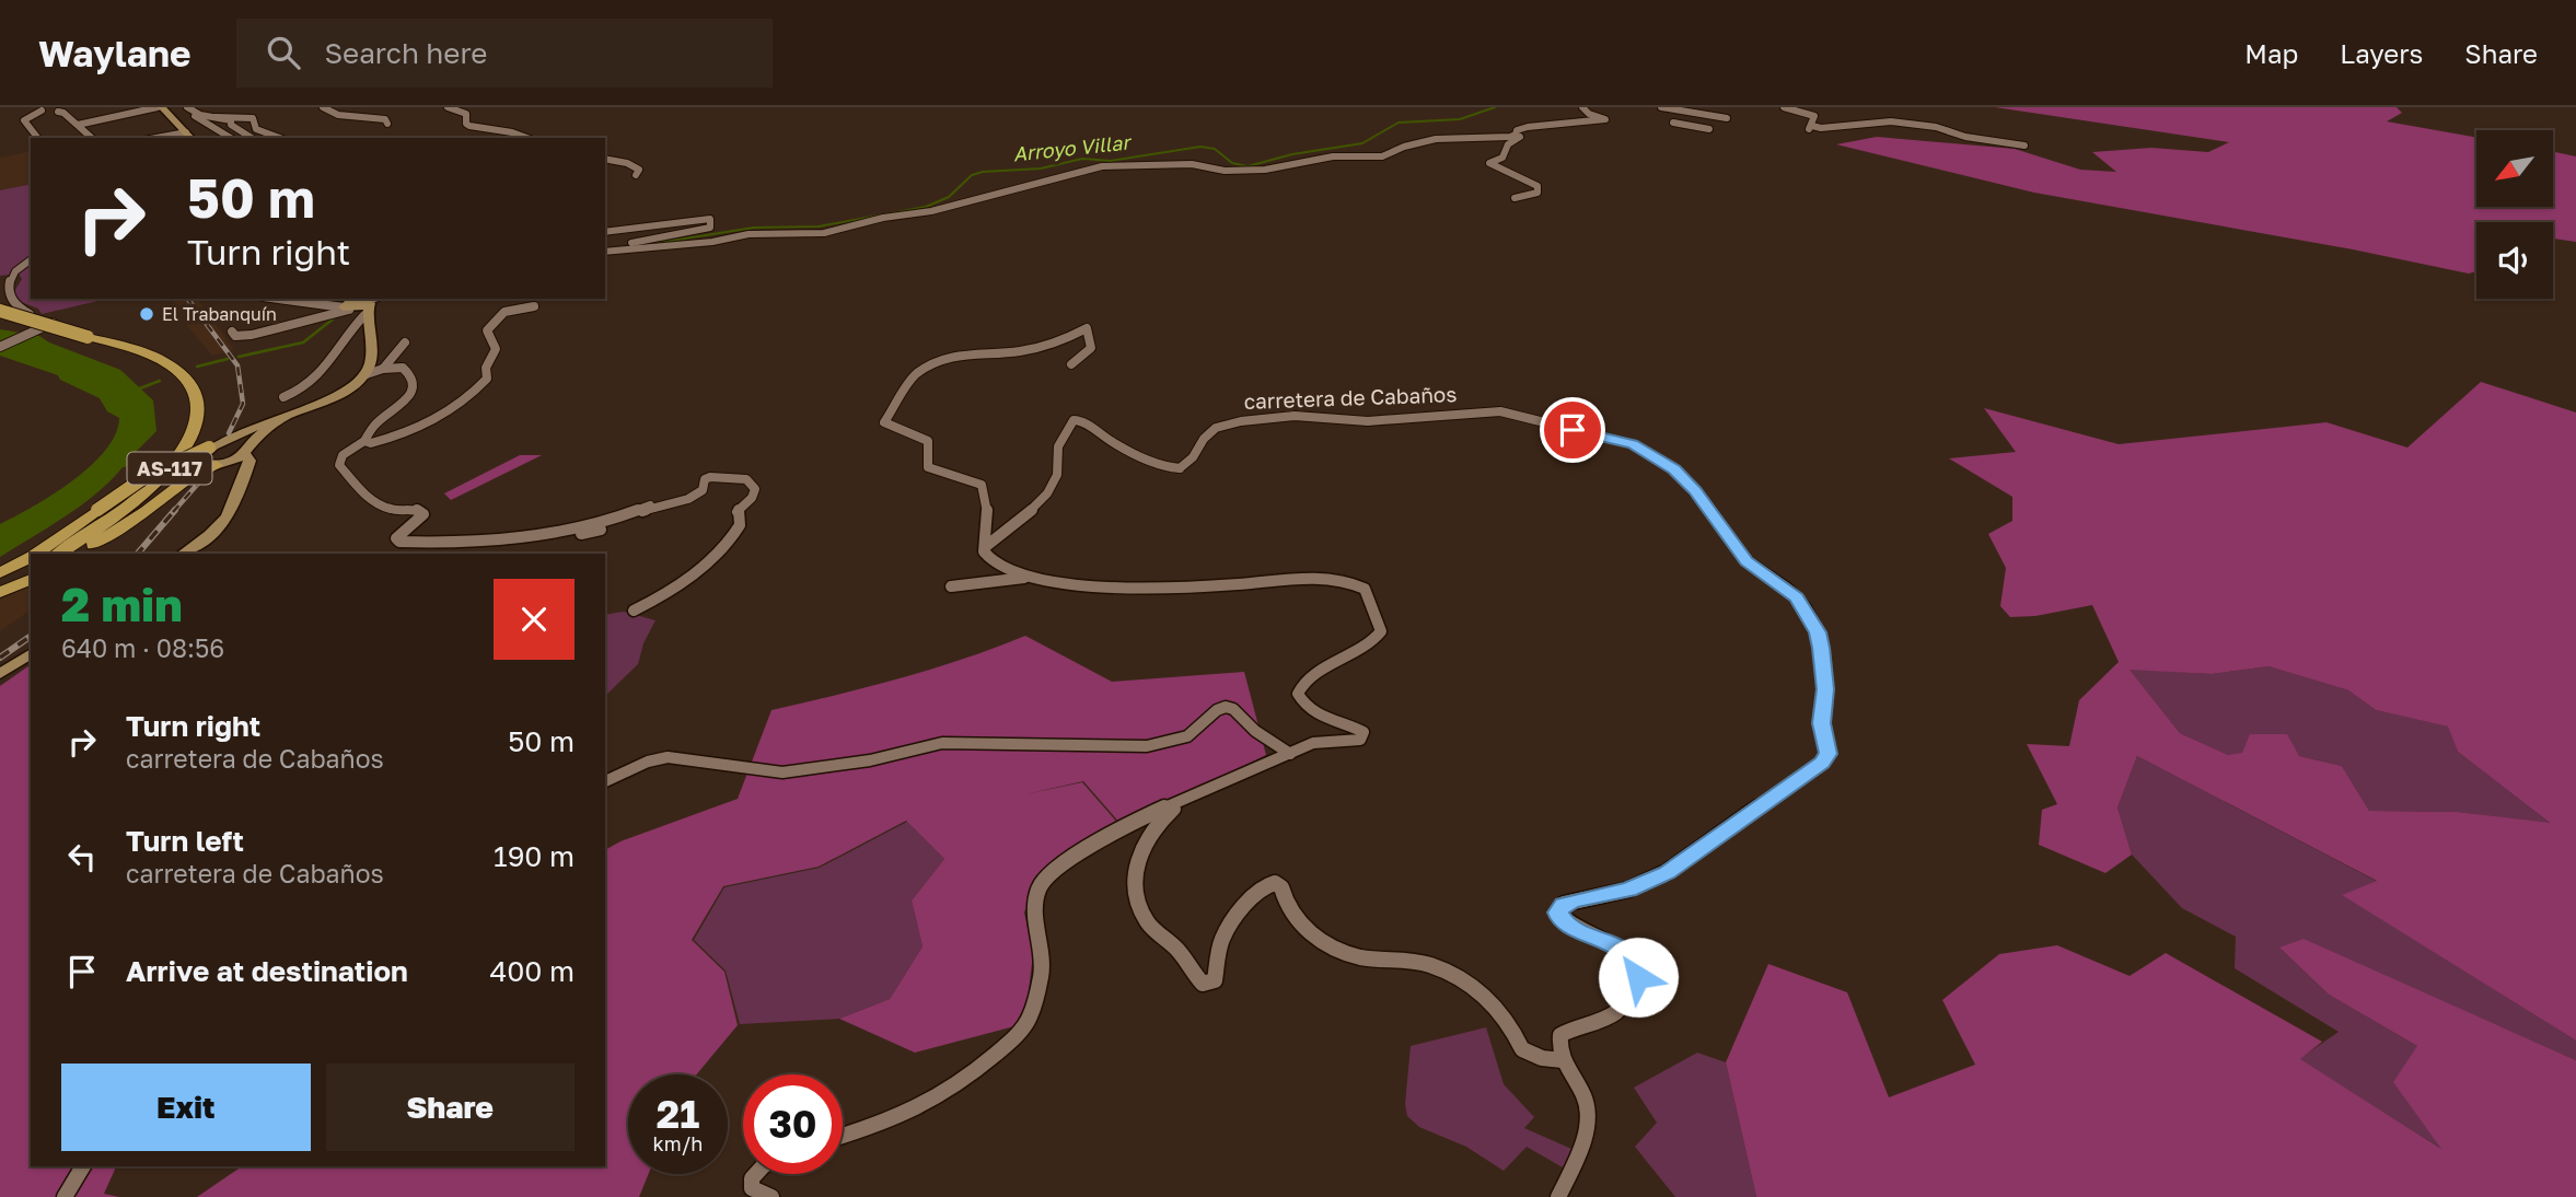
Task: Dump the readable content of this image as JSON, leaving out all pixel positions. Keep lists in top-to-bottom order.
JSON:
{
  "streets": {
    "main road": ["AS-117"],
    "street": ["carretera de Cabaños"]
  },
  "water": ["Arroyo Villar"],
  "places": ["El Trabanquín"],
  "north": "bottom left",
  "page": {
    "header": "Waylane",
    "search": "Search here",
    "nav": ["Map", "Layers", "Share"],
    "turn": ["50 m", "Turn right"],
    "heading": ["2 min", "640 m · 08:56"],
    "list": [
      {
        "name": "Turn right",
        "note": "carretera de Cabaños",
        "value": "50 m"
      },
      {
        "name": "Turn left",
        "note": "carretera de Cabaños",
        "value": "190 m"
      },
      {
        "name": "Arrive at destination",
        "value": "400 m"
      }
    ],
    "buttons": ["Exit", "Share"],
    "speed": "21 km/h",
    "limit": "30"
  }
}
